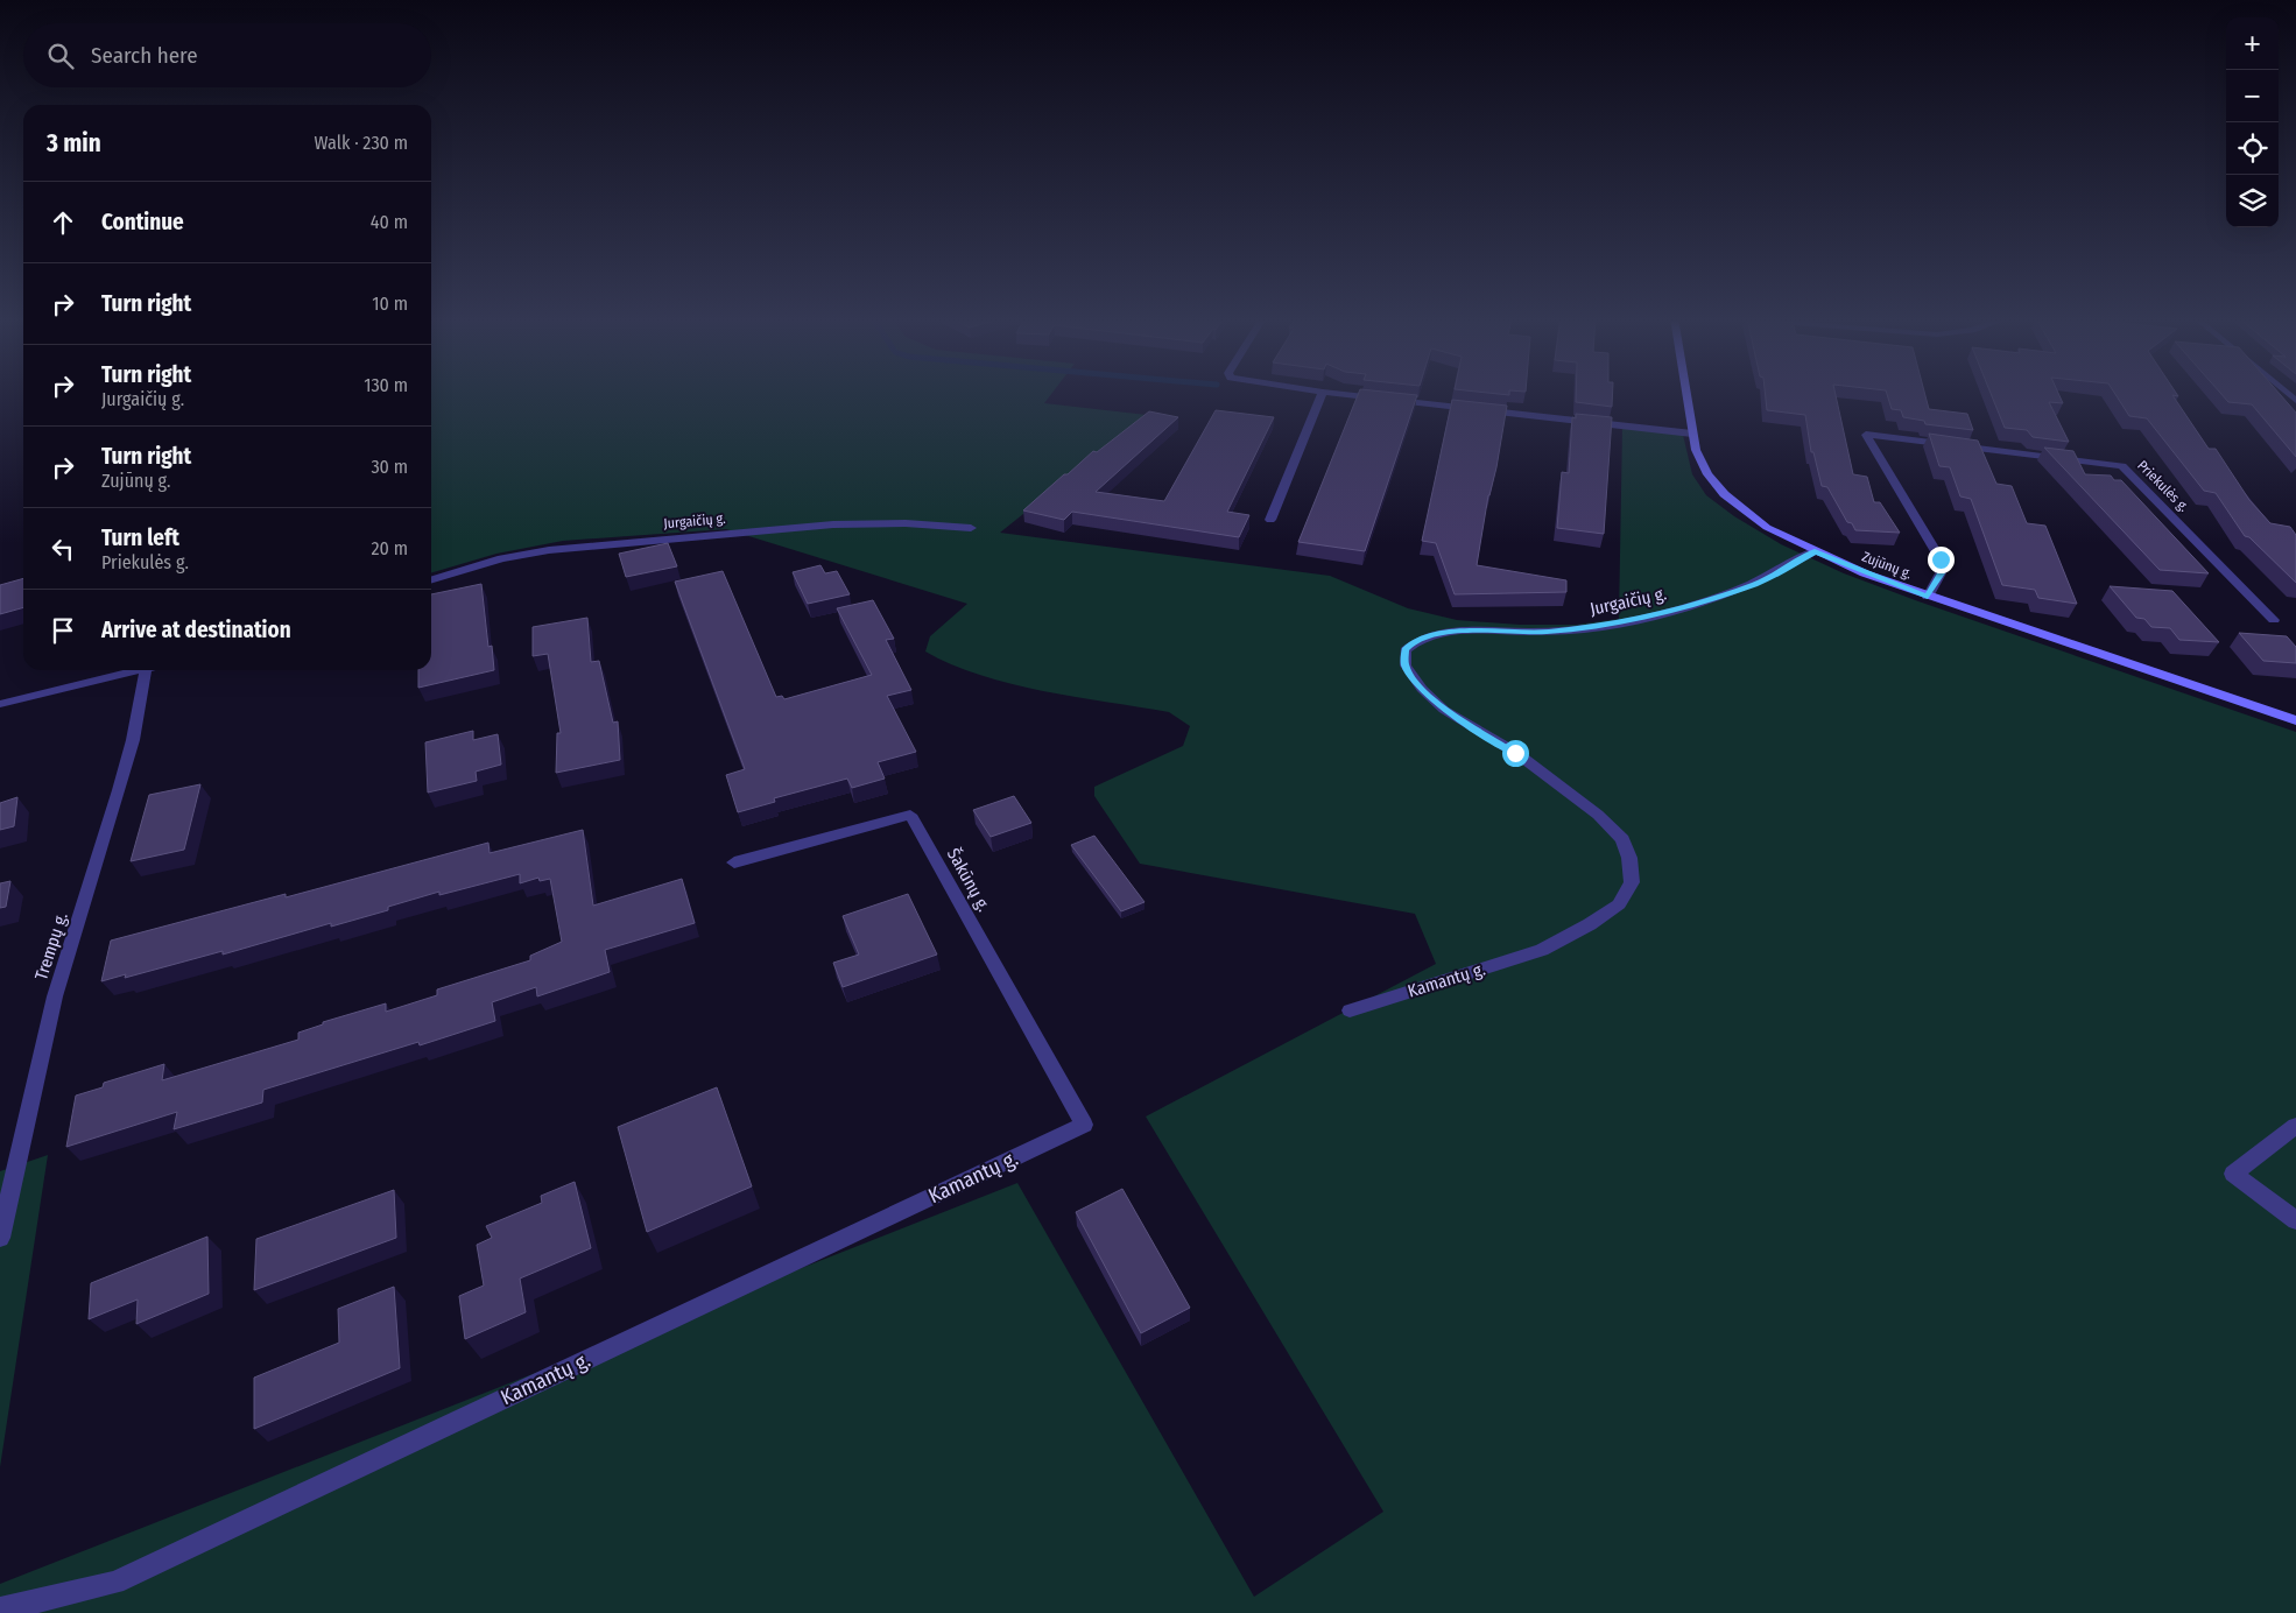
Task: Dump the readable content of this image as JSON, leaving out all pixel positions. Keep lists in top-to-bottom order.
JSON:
{
  "streets": {
    "main road": ["Zujūnų g."],
    "street": [
      "Priekulės g.",
      "Jurgaičių g.",
      "Šakūnų g.",
      "Trempų g.",
      "Kamantų g."
    ]
  },
  "crossings": [
    ["Priekulės g.", "Zujūnų g."],
    ["Jurgaičių g.", "Zujūnų g."],
    ["Jurgaičių g.", "Kamantų g."],
    ["Šakūnų g.", "Kamantų g."]
  ],
  "page": {
    "map_buttons": ["+", "−"],
    "search": "Search here",
    "heading": ["3 min", "Walk · 230 m"],
    "list": [
      ["Continue", "40 m"],
      ["Turn right", "10 m"],
      ["Turn right", "Jurgaičių g.", "130 m"],
      ["Turn right", "Zujūnų g.", "30 m"],
      ["Turn left", "Priekulės g.", "20 m"],
      "Arrive at destination"
    ]
  }
}
